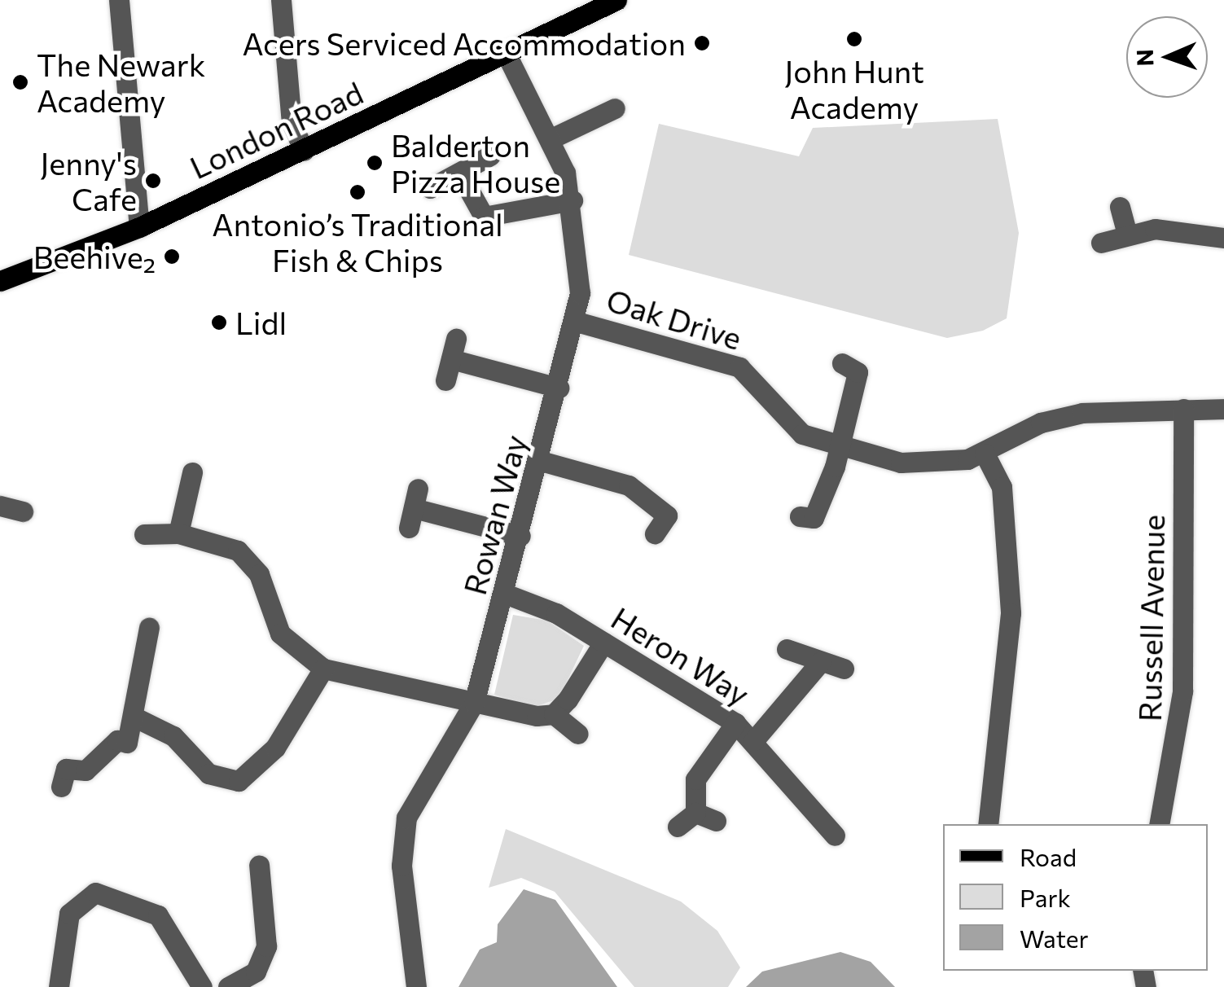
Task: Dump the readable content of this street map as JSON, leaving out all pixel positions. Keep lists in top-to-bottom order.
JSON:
{
  "streets": {
    "main road": ["London Road"],
    "street": [
      "Oak Drive",
      "Rowan Way",
      "Russell Avenue",
      "Heron Way"
    ]
  },
  "crossings": [
    ["London Road", "Rowan Way"],
    ["Oak Drive", "Rowan Way"],
    ["Rowan Way", "Heron Way"]
  ],
  "places": [
    "John Hunt Academy",
    "Acers Serviced Accommodation",
    "The Newark Academy",
    "Balderton Pizza House",
    "Jenny's Cafe",
    "Antonio’s Traditional Fish & Chips",
    "Beehive₂",
    "Lidl"
  ],
  "legend": ["Road", "Park", "Water"],
  "north": "left"
}
